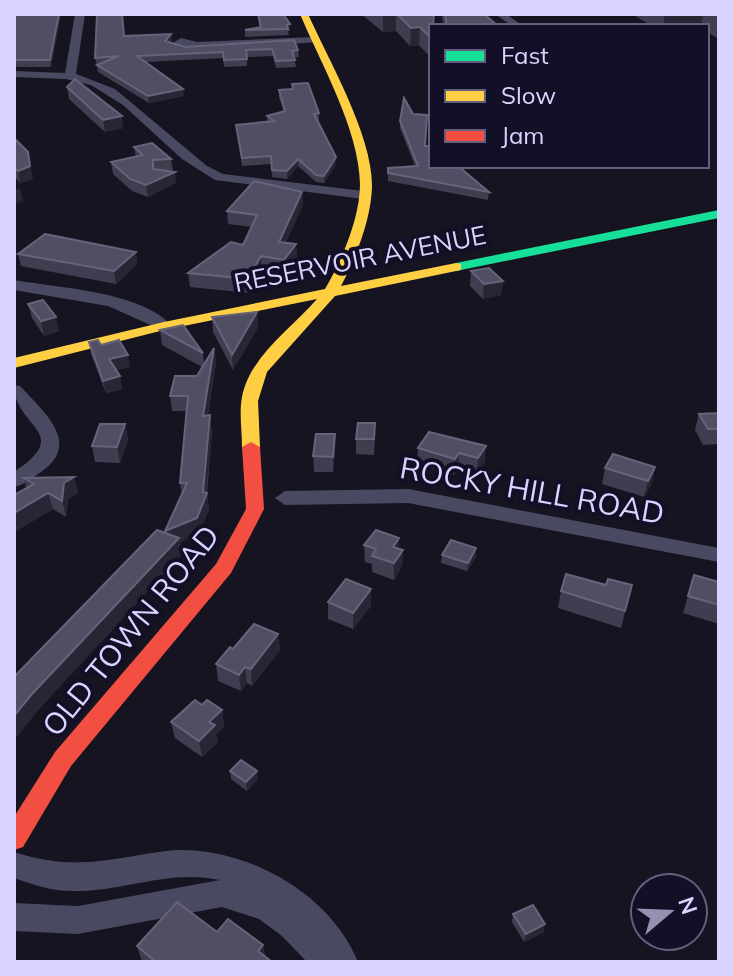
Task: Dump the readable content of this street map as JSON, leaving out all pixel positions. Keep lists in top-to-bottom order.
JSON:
{
  "streets": {
    "main road": ["RESERVOIR AVENUE", "OLD TOWN ROAD"],
    "street": ["ROCKY HILL ROAD"]
  },
  "crossings": [
    ["RESERVOIR AVENUE", "OLD TOWN ROAD"]
  ],
  "legend": ["Fast", "Slow", "Jam"],
  "north": "right"
}
